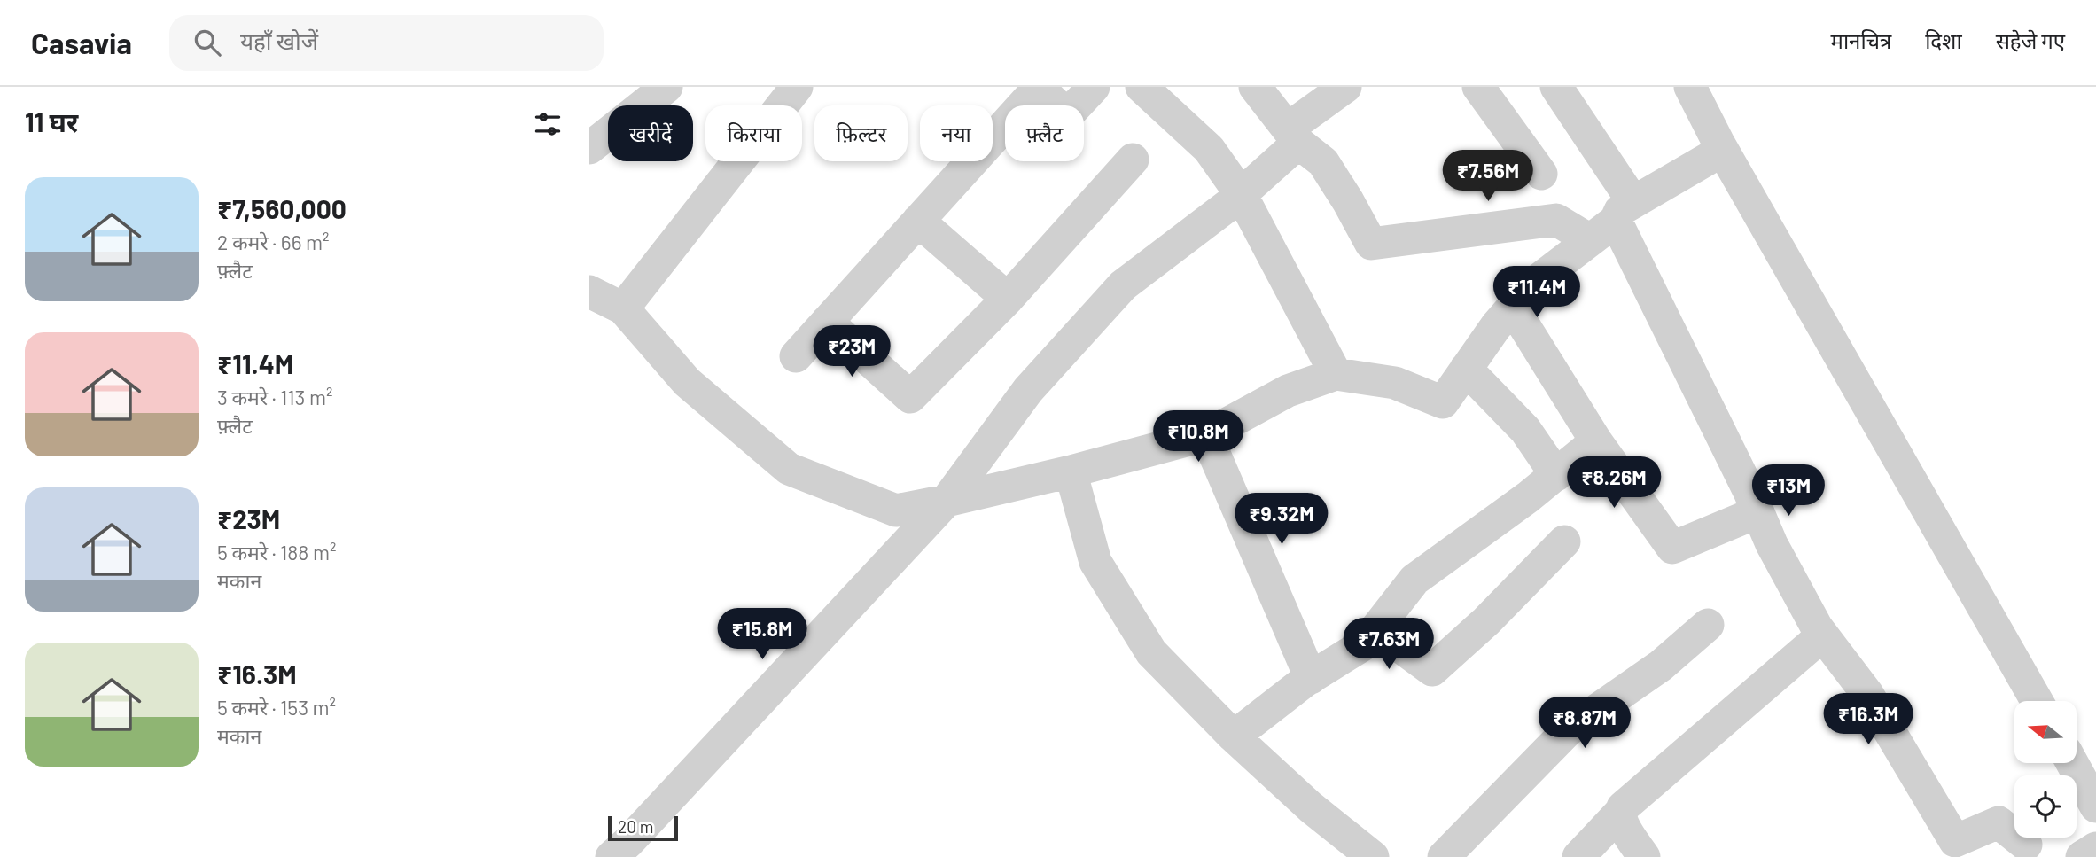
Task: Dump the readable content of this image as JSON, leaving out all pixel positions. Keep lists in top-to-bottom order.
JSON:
{
  "scale_bar": "20 m",
  "north": "left",
  "page": {
    "header": "Casavia",
    "search": "यहाँ खोजें",
    "nav": ["मानचित्र", "दिशा", "सहेजे गए"],
    "heading": "11 घर",
    "chip": [
      "खरीदें",
      "किराया",
      "फ़िल्टर",
      "नया",
      "फ़्लैट"
    ],
    "price": [
      "₹7.56M",
      "₹11.4M",
      "₹23M",
      "₹10.8M",
      "₹8.26M",
      "₹13M",
      "₹9.32M",
      "₹15.8M",
      "₹7.63M",
      "₹16.3M",
      "₹8.87M"
    ],
    "list": [
      {
        "name": "₹7,560,000",
        "note": "2 कमरे · 66 m² · फ़्लैट"
      },
      {
        "name": "₹11.4M",
        "note": "3 कमरे · 113 m² · फ़्लैट"
      },
      {
        "name": "₹23M",
        "note": "5 कमरे · 188 m² · मकान"
      },
      {
        "name": "₹16.3M",
        "note": "5 कमरे · 153 m² · मकान"
      }
    ],
    "scale": "20 m"
  }
}
